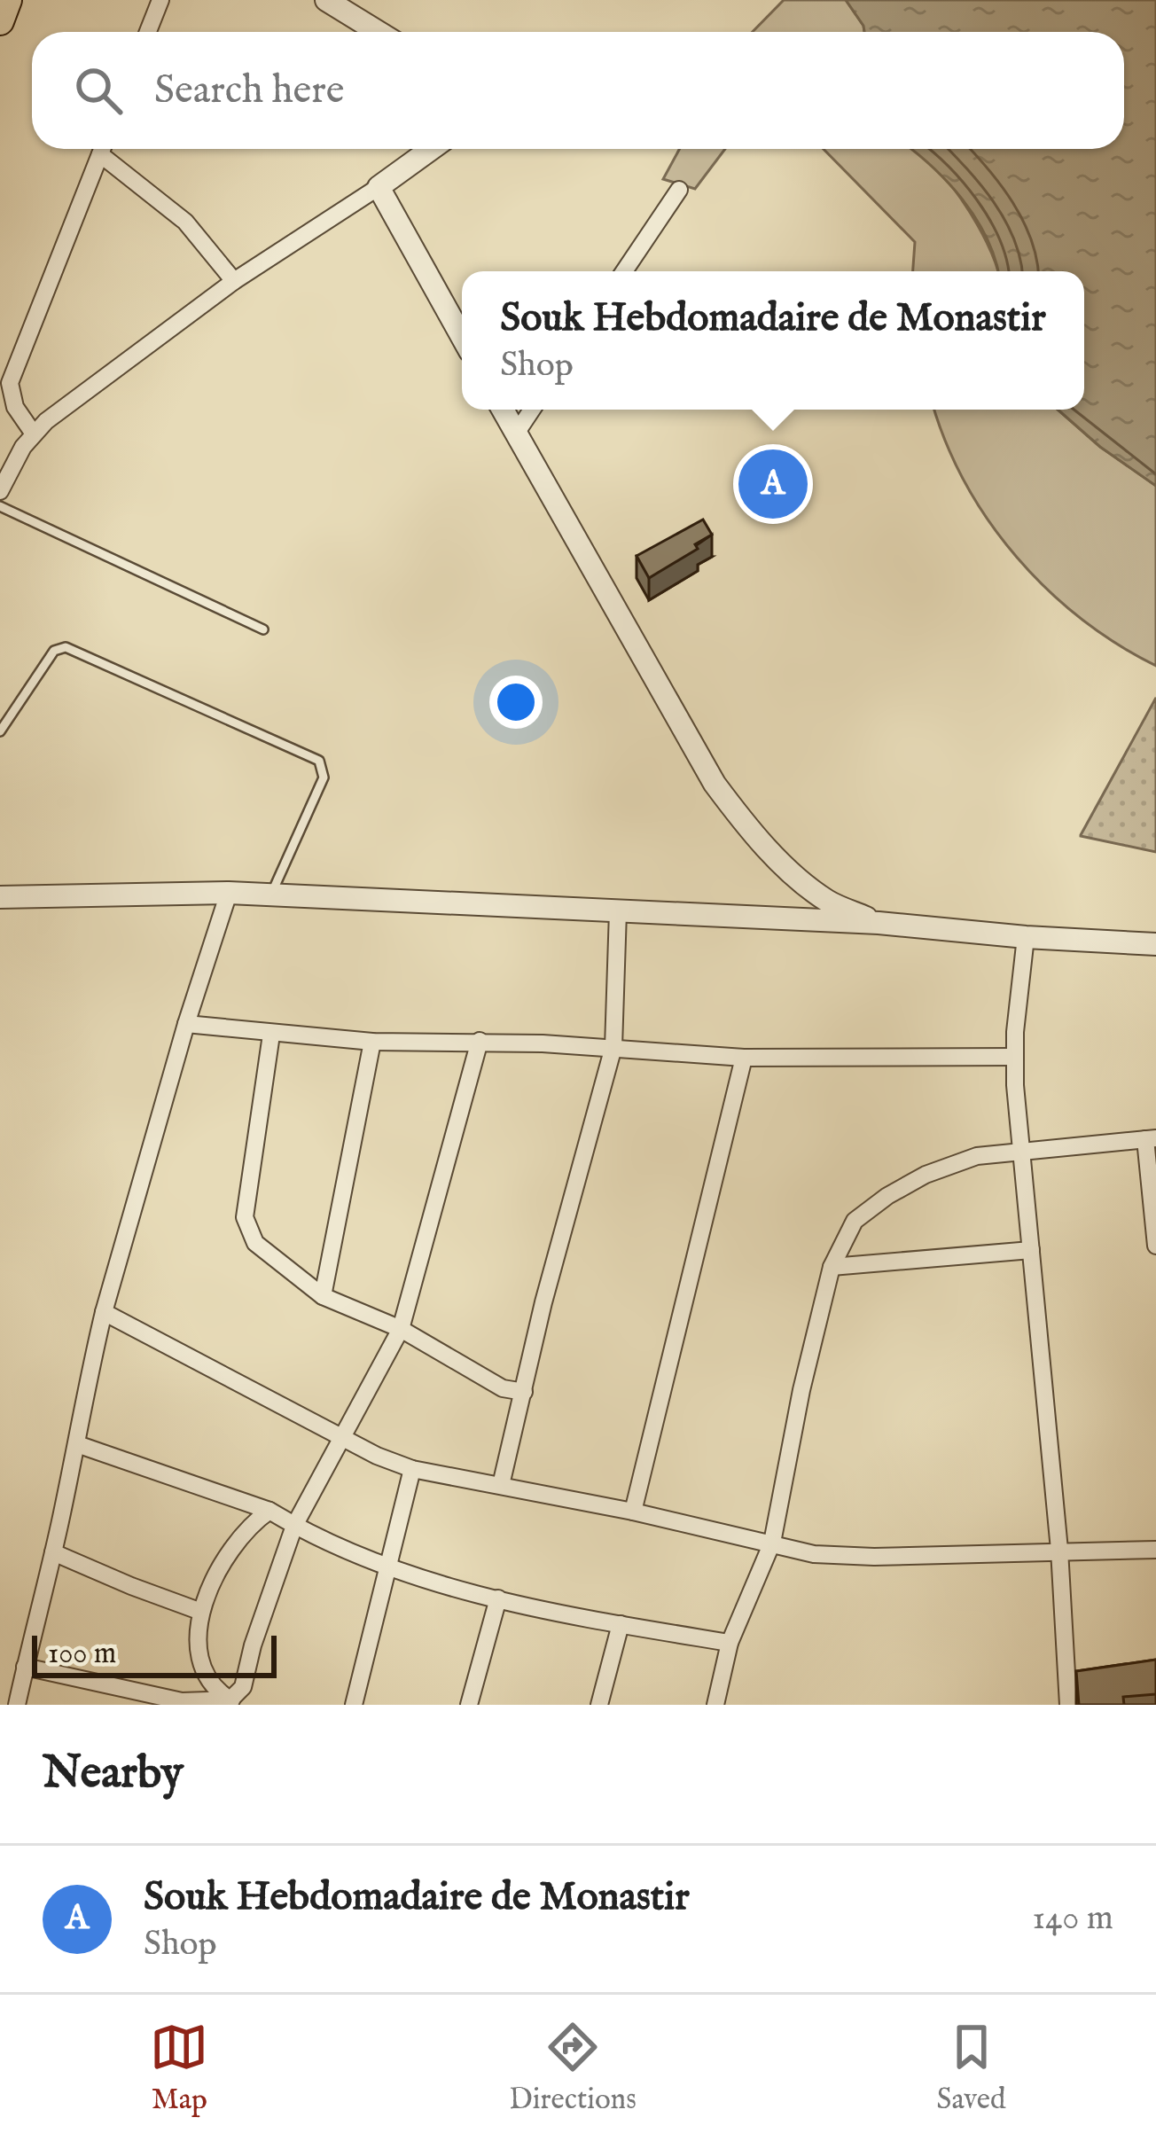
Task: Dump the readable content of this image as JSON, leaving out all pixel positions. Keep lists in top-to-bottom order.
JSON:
{
  "scale_bar": "100 m",
  "page": {
    "search": "Search here",
    "popup": ["Souk Hebdomadaire de Monastir", "Shop"],
    "pins": "A",
    "scale": "100 m",
    "heading": "Nearby",
    "list": [
      {
        "mark": "A",
        "name": "Souk Hebdomadaire de Monastir",
        "note": "Shop",
        "value": "140 m"
      }
    ],
    "nav": ["Map", "Directions", "Saved"]
  }
}
